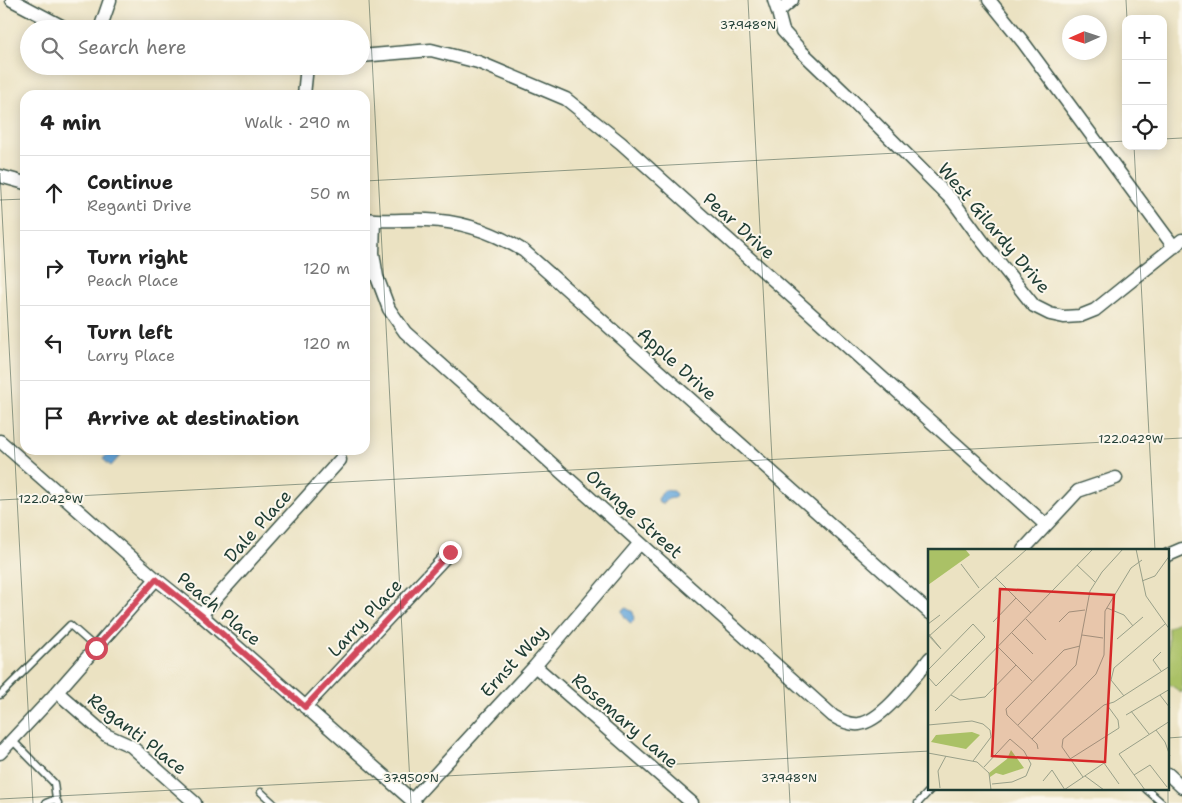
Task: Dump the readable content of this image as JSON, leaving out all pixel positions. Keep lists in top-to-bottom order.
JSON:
{
  "streets": {
    "street": [
      "Pear Drive",
      "West Gilardy Drive",
      "Apple Drive",
      "Orange Street",
      "Dale Place",
      "Peach Place",
      "Larry Place",
      "Ernst Way",
      "Rosemary Lane",
      "Reganti Place"
    ]
  },
  "crossings": [
    ["Apple Drive", "Orange Street"],
    ["Orange Street", "Ernst Way"],
    ["Dale Place", "Peach Place"],
    ["Peach Place", "Larry Place"],
    ["Peach Place", "Ernst Way"],
    ["Ernst Way", "Rosemary Lane"]
  ],
  "north": "left",
  "page": {
    "map_buttons": ["+", "−"],
    "search": "Search here",
    "heading": ["4 min", "Walk · 290 m"],
    "list": [
      ["Continue", "Reganti Drive", "50 m"],
      ["Turn right", "Peach Place", "120 m"],
      ["Turn left", "Larry Place", "120 m"],
      "Arrive at destination"
    ]
  },
  "coordinates": ["37.948°N", "122.042°W", "37.950°N"]
}
